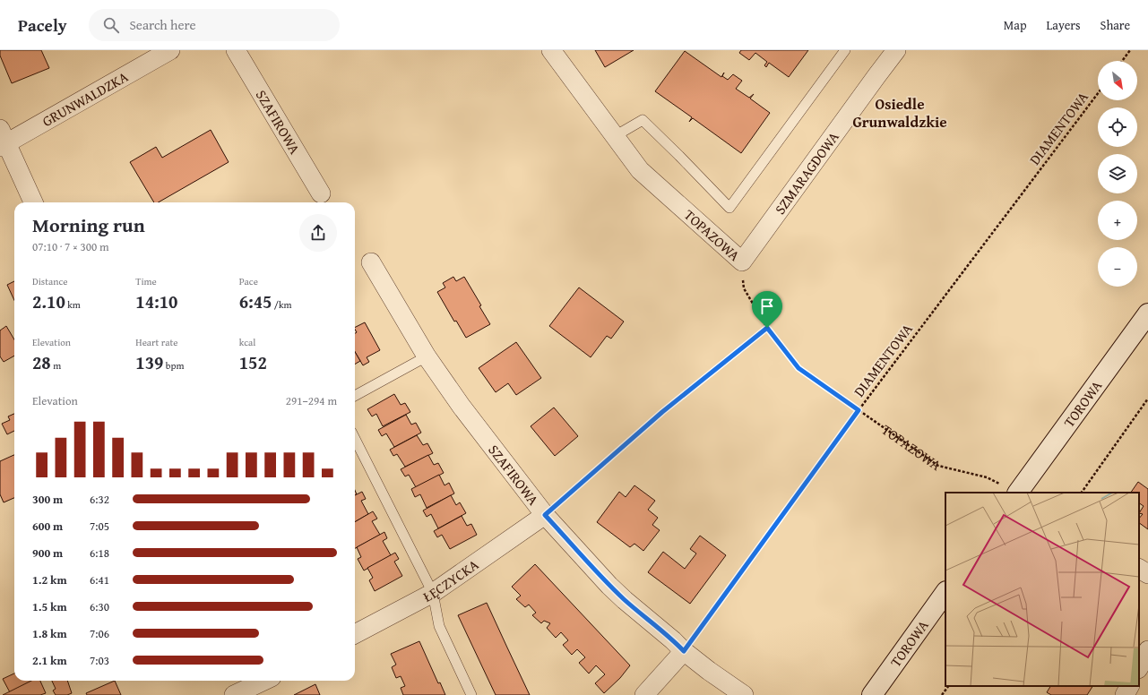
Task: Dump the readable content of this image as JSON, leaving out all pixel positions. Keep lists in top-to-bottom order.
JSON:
{
  "streets": {
    "street": [
      "GRUNWALDZKA",
      "SZAFIROWA",
      "SZMARAGDOWA",
      "TOPAZOWA",
      "TOROWA",
      "ŁĘCZYCKA"
    ],
    "path": ["DIAMENTOWA"]
  },
  "crossings": [
    ["SZAFIROWA", "DIAMENTOWA"],
    ["SZAFIROWA", "ŁĘCZYCKA"],
    ["DIAMENTOWA", "TOPAZOWA"],
    ["SZMARAGDOWA", "TOPAZOWA"]
  ],
  "districts": ["Osiedle Grunwaldzkie"],
  "north": "bottom right",
  "page": {
    "header": "Pacely",
    "search": "Search here",
    "nav": ["Map", "Layers", "Share"],
    "map_buttons": ["+", "−"],
    "heading": ["Morning run", "07:10 · 7 × 300 m"],
    "stats": [
      ["Distance", "2.10 km"],
      ["Time", "14:10"],
      ["Pace", "6:45 /km"],
      ["Elevation", "28 m"],
      ["Heart rate", "139 bpm"],
      ["kcal", "152"]
    ],
    "chart": ["Elevation", "291–294 m"],
    "list": [
      {
        "name": "300 m",
        "note": "6:32"
      },
      {
        "name": "600 m",
        "note": "7:05"
      },
      {
        "name": "900 m",
        "note": "6:18"
      },
      {
        "name": "1.2 km",
        "note": "6:41"
      },
      {
        "name": "1.5 km",
        "note": "6:30"
      },
      {
        "name": "1.8 km",
        "note": "7:06"
      },
      {
        "name": "2.1 km",
        "note": "7:03"
      }
    ]
  }
}
